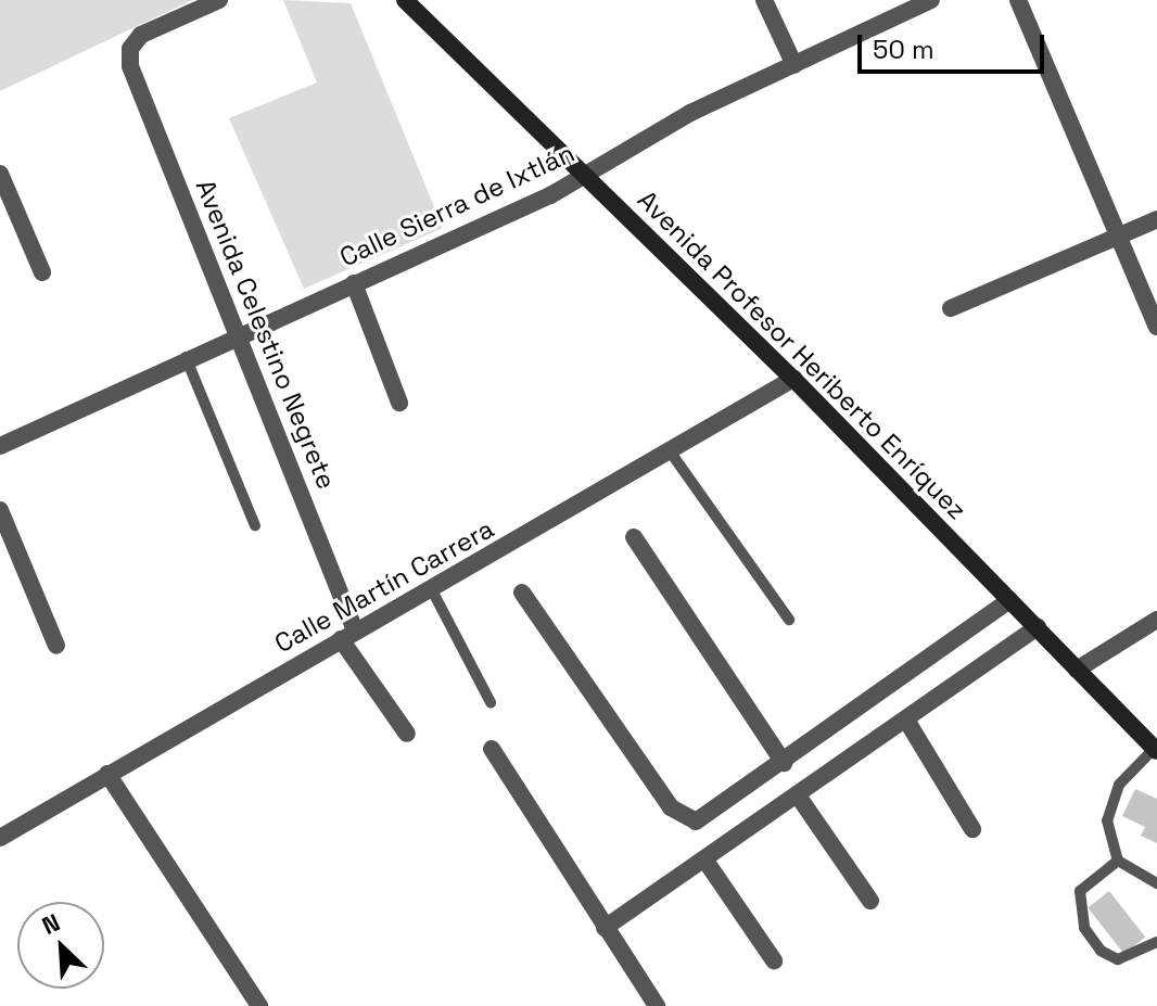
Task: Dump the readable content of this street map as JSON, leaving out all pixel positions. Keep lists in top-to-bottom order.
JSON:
{
  "streets": {
    "main road": ["Avenida Profesor Heriberto Enríquez"],
    "street": ["Calle Sierra de Ixtlán", "Avenida Celestino Negrete", "Calle Martín Carrera"]
  },
  "crossings": [
    ["Calle Sierra de Ixtlán", "Avenida Celestino Negrete"],
    ["Calle Sierra de Ixtlán", "Avenida Profesor Heriberto Enríquez"],
    ["Avenida Celestino Negrete", "Calle Martín Carrera"],
    ["Avenida Profesor Heriberto Enríquez", "Calle Martín Carrera"]
  ],
  "scale_bar": "50 m",
  "north": "top left"
}
